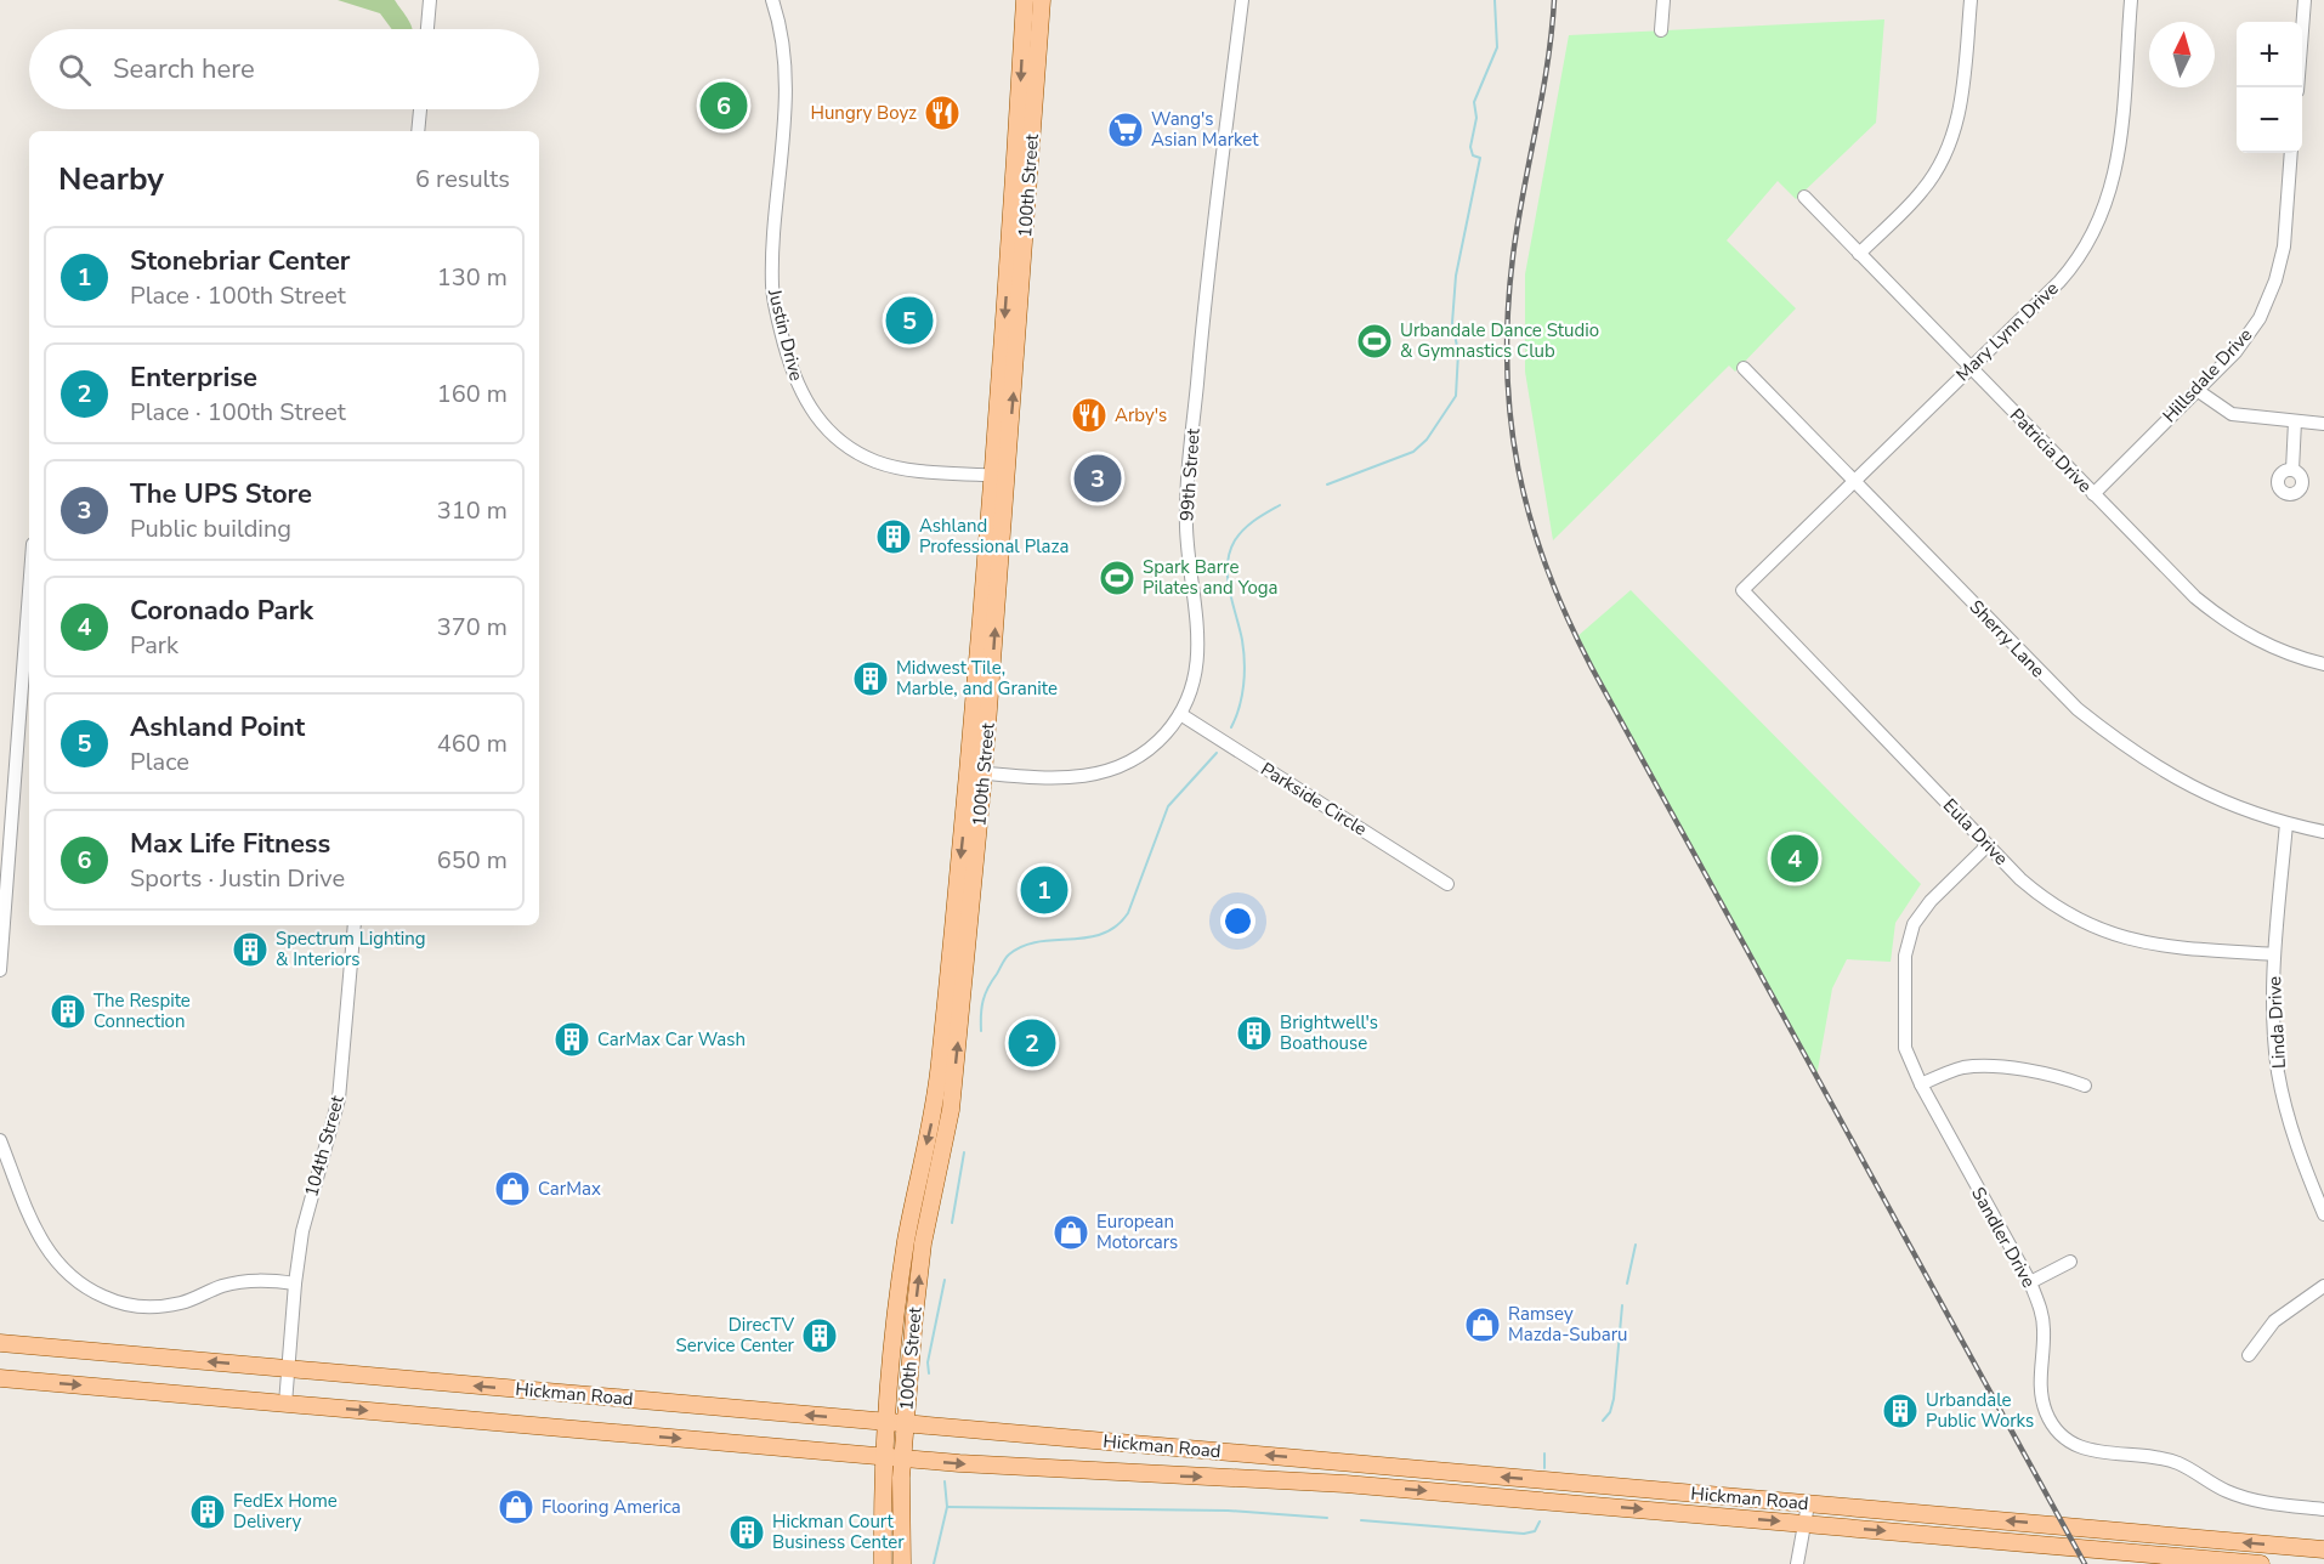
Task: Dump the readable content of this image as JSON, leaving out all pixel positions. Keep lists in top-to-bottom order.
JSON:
{
  "streets": {
    "main road": ["100th Street", "Hickman Road"],
    "street": [
      "Mary Lynn Drive",
      "Justin Drive",
      "Hillsdale Drive",
      "Patricia Drive",
      "99th Street",
      "Sherry Lane",
      "Parkside Circle",
      "Eula Drive",
      "Linda Drive",
      "104th Street",
      "Sandler Drive"
    ]
  },
  "crossings": [
    ["100th Street", "Justin Drive"],
    ["100th Street", "99th Street"],
    ["100th Street", "Hickman Road"],
    ["Mary Lynn Drive", "Patricia Drive"],
    ["Mary Lynn Drive", "Sherry Lane"],
    ["Mary Lynn Drive", "Eula Drive"],
    ["Hillsdale Drive", "Patricia Drive"],
    ["99th Street", "Parkside Circle"],
    ["Sherry Lane", "Linda Drive"],
    ["Eula Drive", "Linda Drive"],
    ["Eula Drive", "Sandler Drive"],
    ["104th Street", "Hickman Road"]
  ],
  "places": {
    "restaurant": ["Hungry Boyz", "Arby's"],
    "supermarket": ["Wang's Asian Market"],
    "sports": ["Urbandale Dance Studio & Gymnastics Club", "Spark Barre Pilates and Yoga"],
    "building": [
      "Ashland Professional Plaza",
      "Midwest Tile, Marble, and Granite",
      "Spectrum Lighting & Interiors",
      "The Respite Connection",
      "Brightwell's Boathouse",
      "CarMax Car Wash",
      "DirecTV Service Center",
      "Urbandale Public Works",
      "FedEx Home Delivery",
      "Hickman Court Business Center"
    ],
    "shop": [
      "CarMax",
      "European Motorcars",
      "Ramsey Mazda-Subaru",
      "Flooring America"
    ]
  },
  "north": "top",
  "page": {
    "map_buttons": ["+", "−"],
    "search": "Search here",
    "pins": [
      "6",
      "5",
      "3",
      "4",
      "1",
      "2"
    ],
    "heading": ["Nearby", "6 results"],
    "list": [
      {
        "mark": "1",
        "name": "Stonebriar Center",
        "note": "Place · 100th Street",
        "value": "130 m"
      },
      {
        "mark": "2",
        "name": "Enterprise",
        "note": "Place · 100th Street",
        "value": "160 m"
      },
      {
        "mark": "3",
        "name": "The UPS Store",
        "note": "Public building",
        "value": "310 m"
      },
      {
        "mark": "4",
        "name": "Coronado Park",
        "note": "Park",
        "value": "370 m"
      },
      {
        "mark": "5",
        "name": "Ashland Point",
        "note": "Place",
        "value": "460 m"
      },
      {
        "mark": "6",
        "name": "Max Life Fitness",
        "note": "Sports · Justin Drive",
        "value": "650 m"
      }
    ]
  }
}
